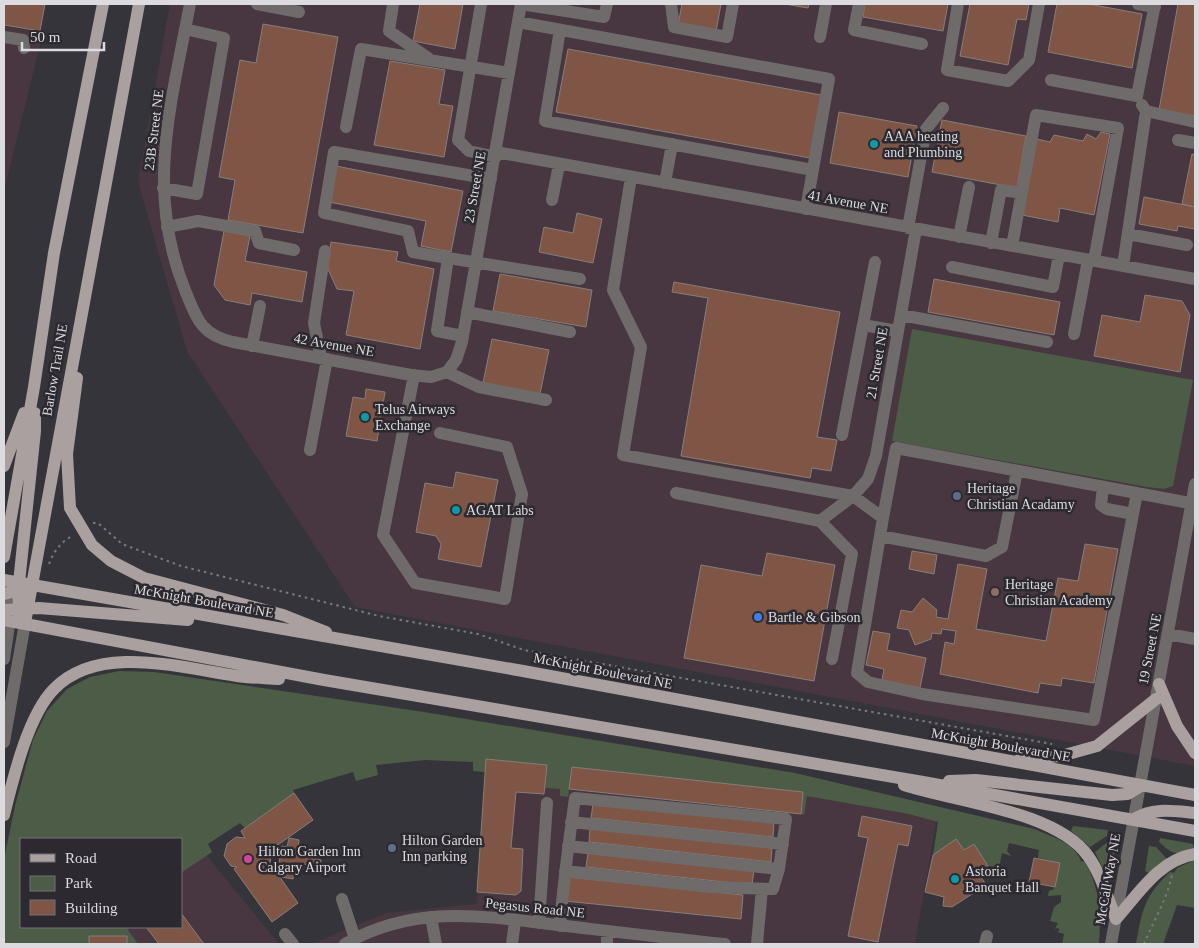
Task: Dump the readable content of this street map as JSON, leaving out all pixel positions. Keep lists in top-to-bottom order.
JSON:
{
  "streets": {
    "main road": ["Barlow Trail NE", "McKnight Boulevard NE"],
    "street": [
      "23B Street NE",
      "23 Street NE",
      "41 Avenue NE",
      "42 Avenue NE",
      "21 Street NE",
      "19 Street NE",
      "McCall Way NE",
      "Pegasus Road NE"
    ]
  },
  "crossings": [
    ["23B Street NE", "42 Avenue NE"],
    ["23 Street NE", "41 Avenue NE"],
    ["23 Street NE", "42 Avenue NE"],
    ["41 Avenue NE", "21 Street NE"],
    ["Barlow Trail NE", "McKnight Boulevard NE"],
    ["McKnight Boulevard NE", "19 Street NE"],
    ["19 Street NE", "McCall Way NE"]
  ],
  "places": [
    "AAA heating and Plumbing",
    "Telus Airways Exchange",
    "Heritage Christian Acadamy",
    "AGAT Labs",
    "Heritage Christian Academy",
    "Bartle & Gibson",
    "Hilton Garden Inn parking",
    "Hilton Garden Inn Calgary Airport",
    "Astoria Banquet Hall"
  ],
  "legend": ["Road", "Park", "Building"],
  "scale_bar": "50 m"
}
